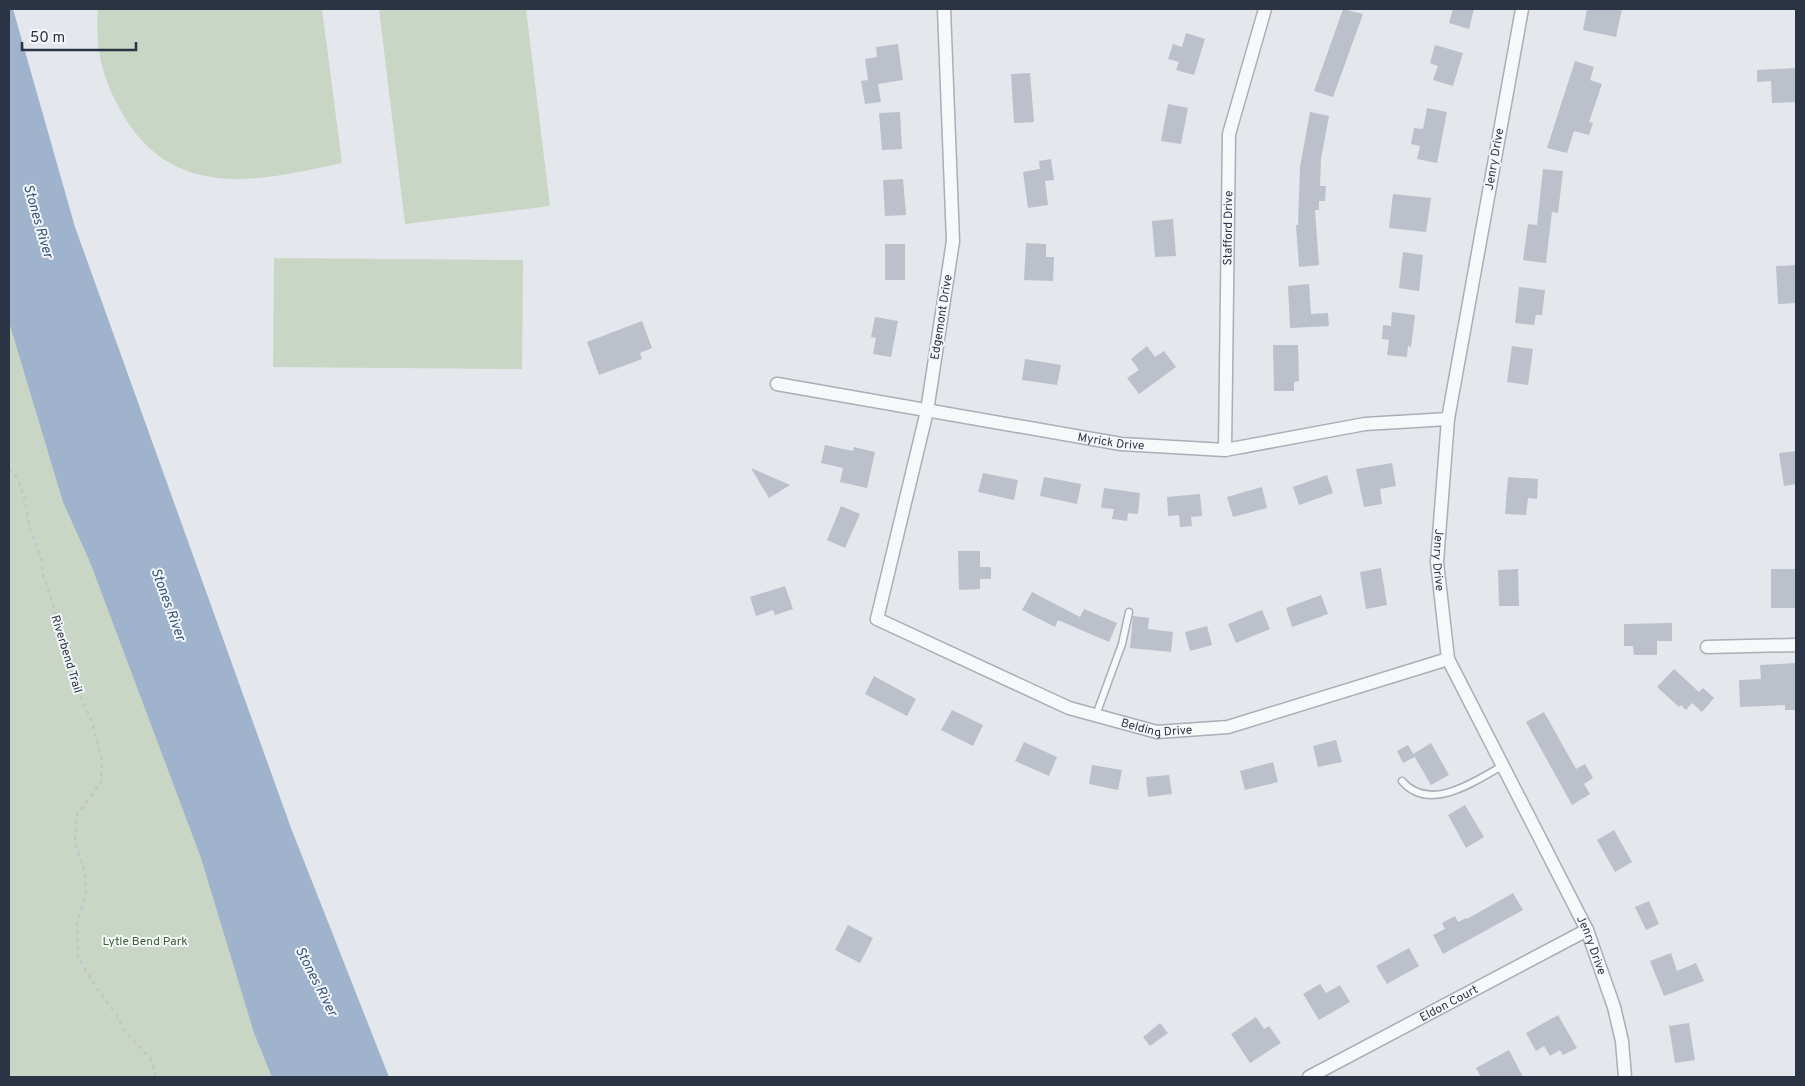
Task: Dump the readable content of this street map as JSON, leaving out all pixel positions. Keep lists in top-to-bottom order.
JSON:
{
  "streets": {
    "street": [
      "Jenry Drive",
      "Stafford Drive",
      "Edgemont Drive",
      "Myrick Drive",
      "Belding Drive",
      "Eldon Court"
    ],
    "path": ["Riverbend Trail"]
  },
  "crossings": [
    ["Jenry Drive", "Myrick Drive"],
    ["Jenry Drive", "Belding Drive"],
    ["Jenry Drive", "Eldon Court"],
    ["Stafford Drive", "Myrick Drive"],
    ["Edgemont Drive", "Myrick Drive"],
    ["Edgemont Drive", "Belding Drive"]
  ],
  "water": ["Stones River"],
  "parks": ["Lytle Bend Park"],
  "scale_bar": "50 m"
}
